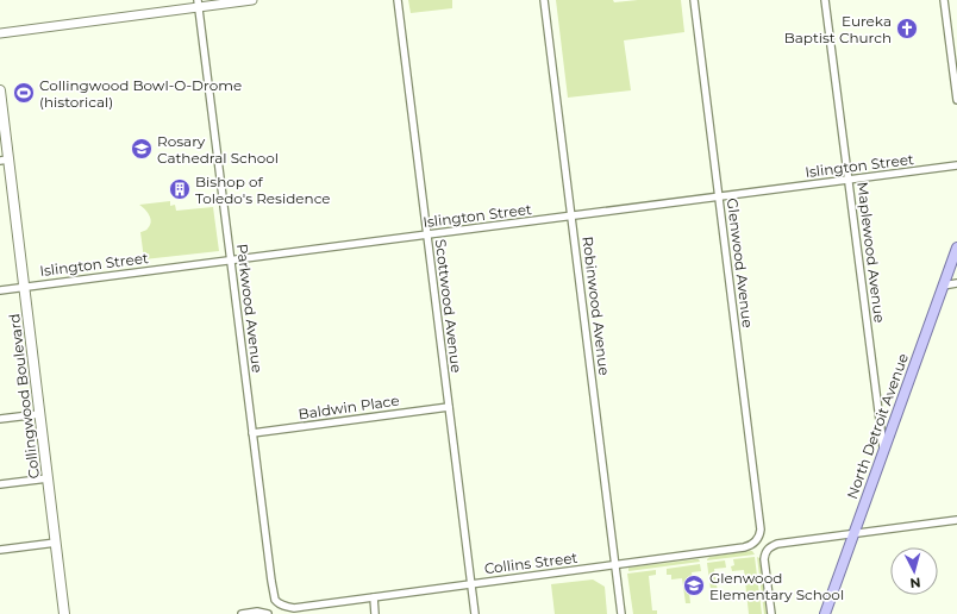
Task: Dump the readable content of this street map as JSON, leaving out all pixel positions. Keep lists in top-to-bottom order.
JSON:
{
  "streets": {
    "main road": ["Collingwood Boulevard", "North Detroit Avenue"],
    "street": [
      "Islington Street",
      "Maplewood Avenue",
      "Glenwood Avenue",
      "Scottwood Avenue",
      "Robinwood Avenue",
      "Parkwood Avenue",
      "Baldwin Place",
      "Collins Street"
    ]
  },
  "crossings": [
    ["Islington Street", "Maplewood Avenue"],
    ["Islington Street", "Glenwood Avenue"],
    ["Islington Street", "Scottwood Avenue"],
    ["Islington Street", "Robinwood Avenue"],
    ["Islington Street", "Parkwood Avenue"],
    ["Islington Street", "Collingwood Boulevard"],
    ["Maplewood Avenue", "North Detroit Avenue"],
    ["Glenwood Avenue", "Collins Street"],
    ["Scottwood Avenue", "Baldwin Place"],
    ["Scottwood Avenue", "Collins Street"],
    ["Robinwood Avenue", "Collins Street"],
    ["Parkwood Avenue", "Baldwin Place"],
    ["Parkwood Avenue", "Collins Street"]
  ],
  "places": {
    "church": ["Eureka Baptist Church"],
    "sports": ["Collingwood Bowl-O-Drome (historical)"],
    "school or university": ["Rosary Cathedral School", "Glenwood Elementary School"],
    "building": ["Bishop of Toledo's Residence"]
  },
  "north": "bottom"
}
